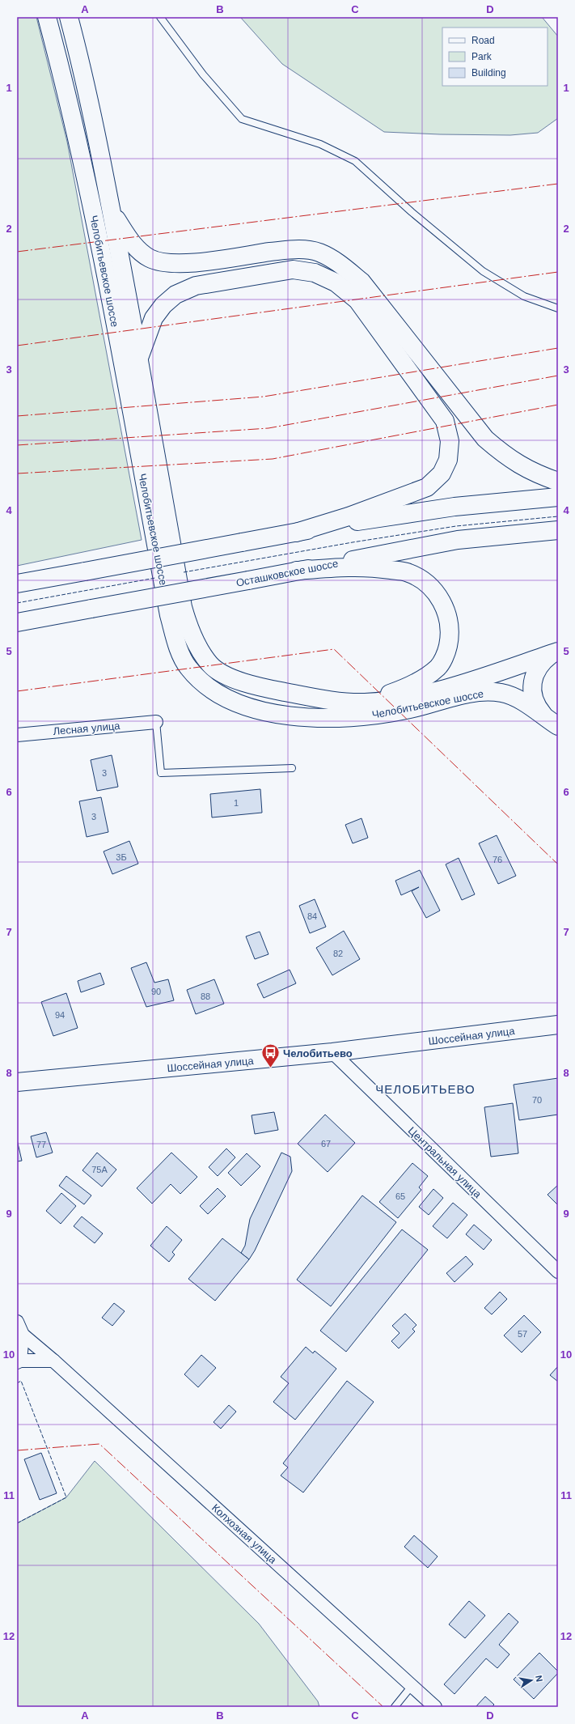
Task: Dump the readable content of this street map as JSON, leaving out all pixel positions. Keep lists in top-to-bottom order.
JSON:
{
  "streets": {
    "street": [
      "Челобитьевское шоссе",
      "Осташковское шоссе",
      "Лесная улица",
      "Шоссейная улица",
      "Центральная улица",
      "Колхозная улица"
    ]
  },
  "crossings": [
    ["Шоссейная улица", "Центральная улица"]
  ],
  "districts": ["ЧЕЛОБИТЬЕВО"],
  "places": {
    "bus stop": ["Челобитьево"]
  },
  "house_numbers": [
    "3",
    "1",
    "3",
    "3Б",
    "76",
    "84",
    "82",
    "90",
    "88",
    "94",
    "70",
    "67",
    "77",
    "75А",
    "65",
    "57"
  ],
  "legend": ["Road", "Park", "Building"],
  "north": "right",
  "grid": {
    "columns": [
      "A",
      "B",
      "C",
      "D"
    ],
    "rows": [
      "1",
      "2",
      "3",
      "4",
      "5",
      "6",
      "7",
      "8",
      "9",
      "10",
      "11",
      "12"
    ]
  }
}
